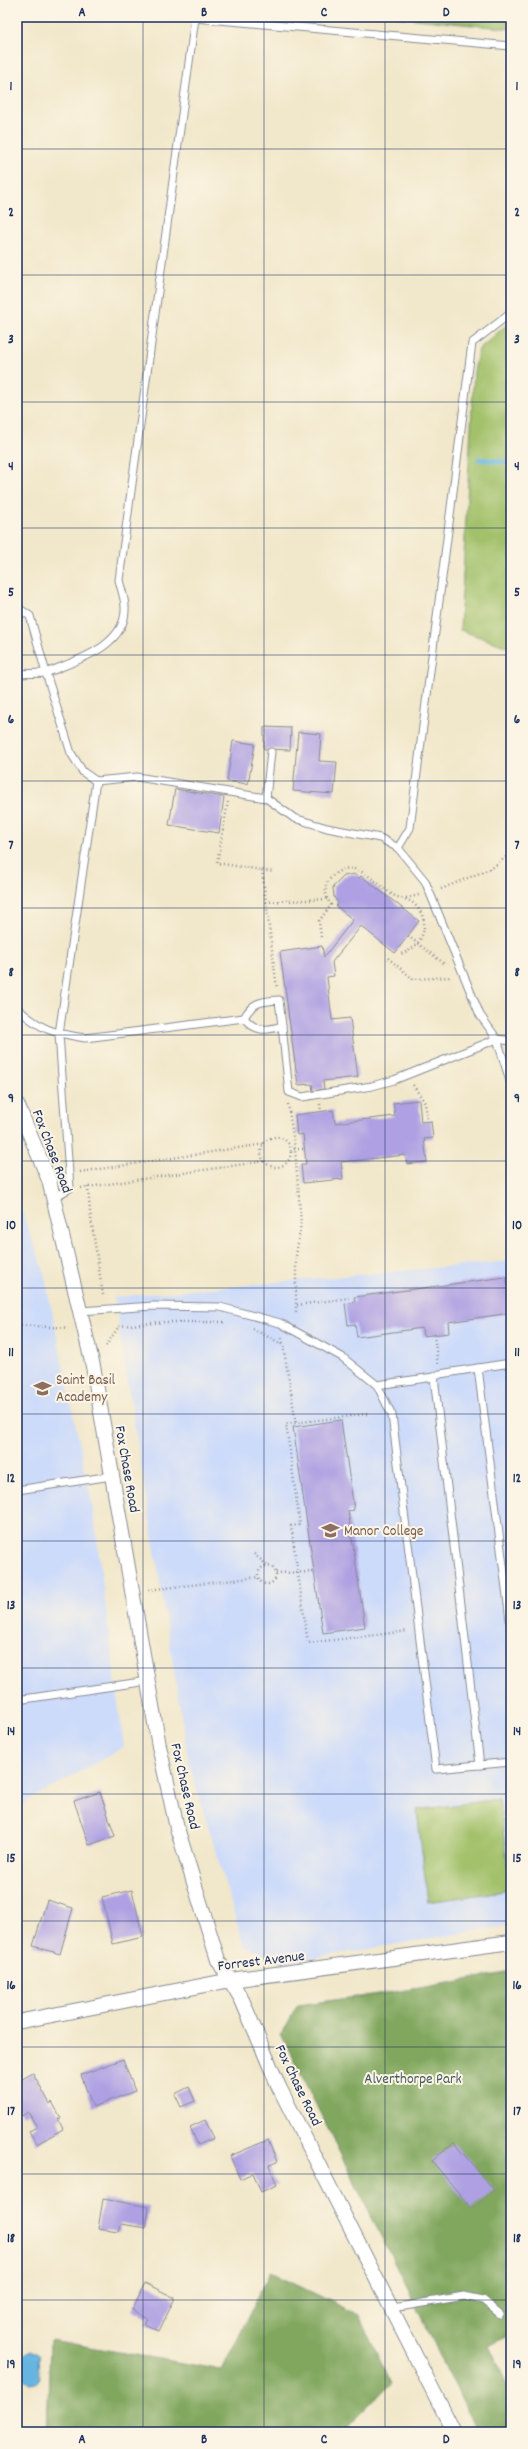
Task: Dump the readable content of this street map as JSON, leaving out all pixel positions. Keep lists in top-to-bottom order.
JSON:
{
  "streets": {
    "street": ["Fox Chase Road", "Forrest Avenue"]
  },
  "crossings": [
    ["Fox Chase Road", "Forrest Avenue"]
  ],
  "parks": ["Alverthorpe Park"],
  "places": {
    "school or university": ["Saint Basil Academy", "Manor College"]
  },
  "grid": {
    "columns": [
      "A",
      "B",
      "C",
      "D"
    ],
    "rows": [
      "1",
      "2",
      "3",
      "4",
      "5",
      "6",
      "7",
      "8",
      "9",
      "10",
      "11",
      "12",
      "13",
      "14",
      "15",
      "16",
      "17",
      "18",
      "19"
    ]
  }
}
